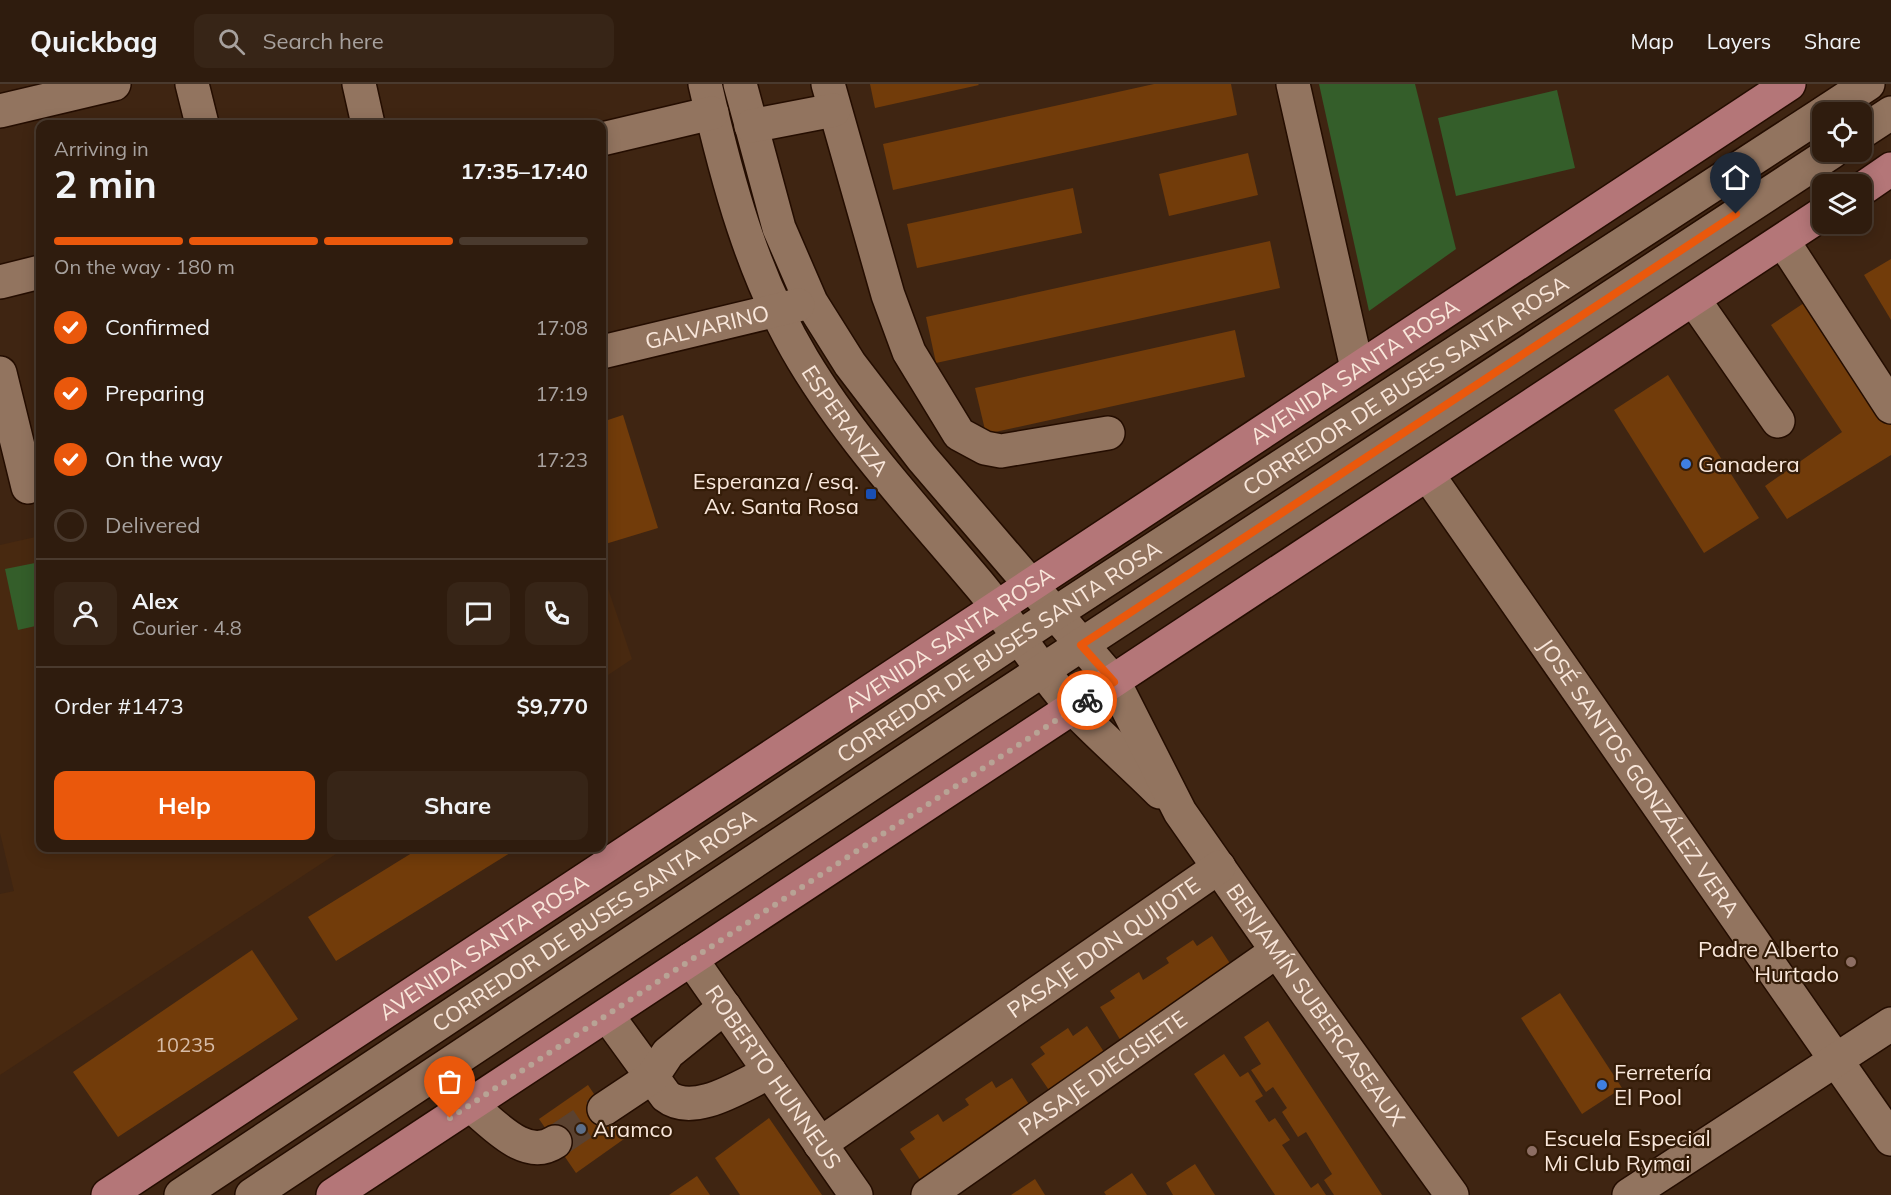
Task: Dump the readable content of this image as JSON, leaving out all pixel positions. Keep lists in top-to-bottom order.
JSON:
{
  "streets": {
    "main road": ["AVENIDA SANTA ROSA"],
    "street": [
      "GALVARINO",
      "CORREDOR DE BUSES SANTA ROSA",
      "ESPERANZA",
      "JOSÉ SANTOS GONZÁLEZ VERA",
      "PASAJE DON QUIJOTE",
      "BENJAMÍN SUBERCASEAUX",
      "PASAJE DIECISIETE",
      "ROBERTO HUNNEUS"
    ]
  },
  "crossings": [
    ["GALVARINO", "ESPERANZA"],
    ["AVENIDA SANTA ROSA", "ESPERANZA"],
    ["CORREDOR DE BUSES SANTA ROSA", "ESPERANZA"],
    ["ESPERANZA", "BENJAMÍN SUBERCASEAUX"],
    ["PASAJE DON QUIJOTE", "BENJAMÍN SUBERCASEAUX"],
    ["PASAJE DON QUIJOTE", "ROBERTO HUNNEUS"],
    ["BENJAMÍN SUBERCASEAUX", "PASAJE DIECISIETE"]
  ],
  "places": {
    "other": [
      "Ganadera",
      "Padre Alberto Hurtado",
      "Ferretería El Pool",
      "Aramco",
      "Escuela Especial Mi Club Rymai"
    ],
    "transit": ["Esperanza / esq. Av. Santa Rosa"]
  },
  "house_numbers": ["10235"],
  "page": {
    "header": "Quickbag",
    "search": "Search here",
    "nav": ["Map", "Layers", "Share"],
    "heading": ["2 min", "Arriving in", "17:35–17:40"],
    "panel": [
      "Alex",
      "Courier · 4.8",
      "Order #1473",
      "$9,770"
    ],
    "bar": "On the way · 180 m",
    "list": [
      ["Confirmed", "17:08"],
      ["Preparing", "17:19"],
      ["On the way", "17:23"],
      "Delivered"
    ],
    "buttons": ["Help", "Share"]
  }
}
